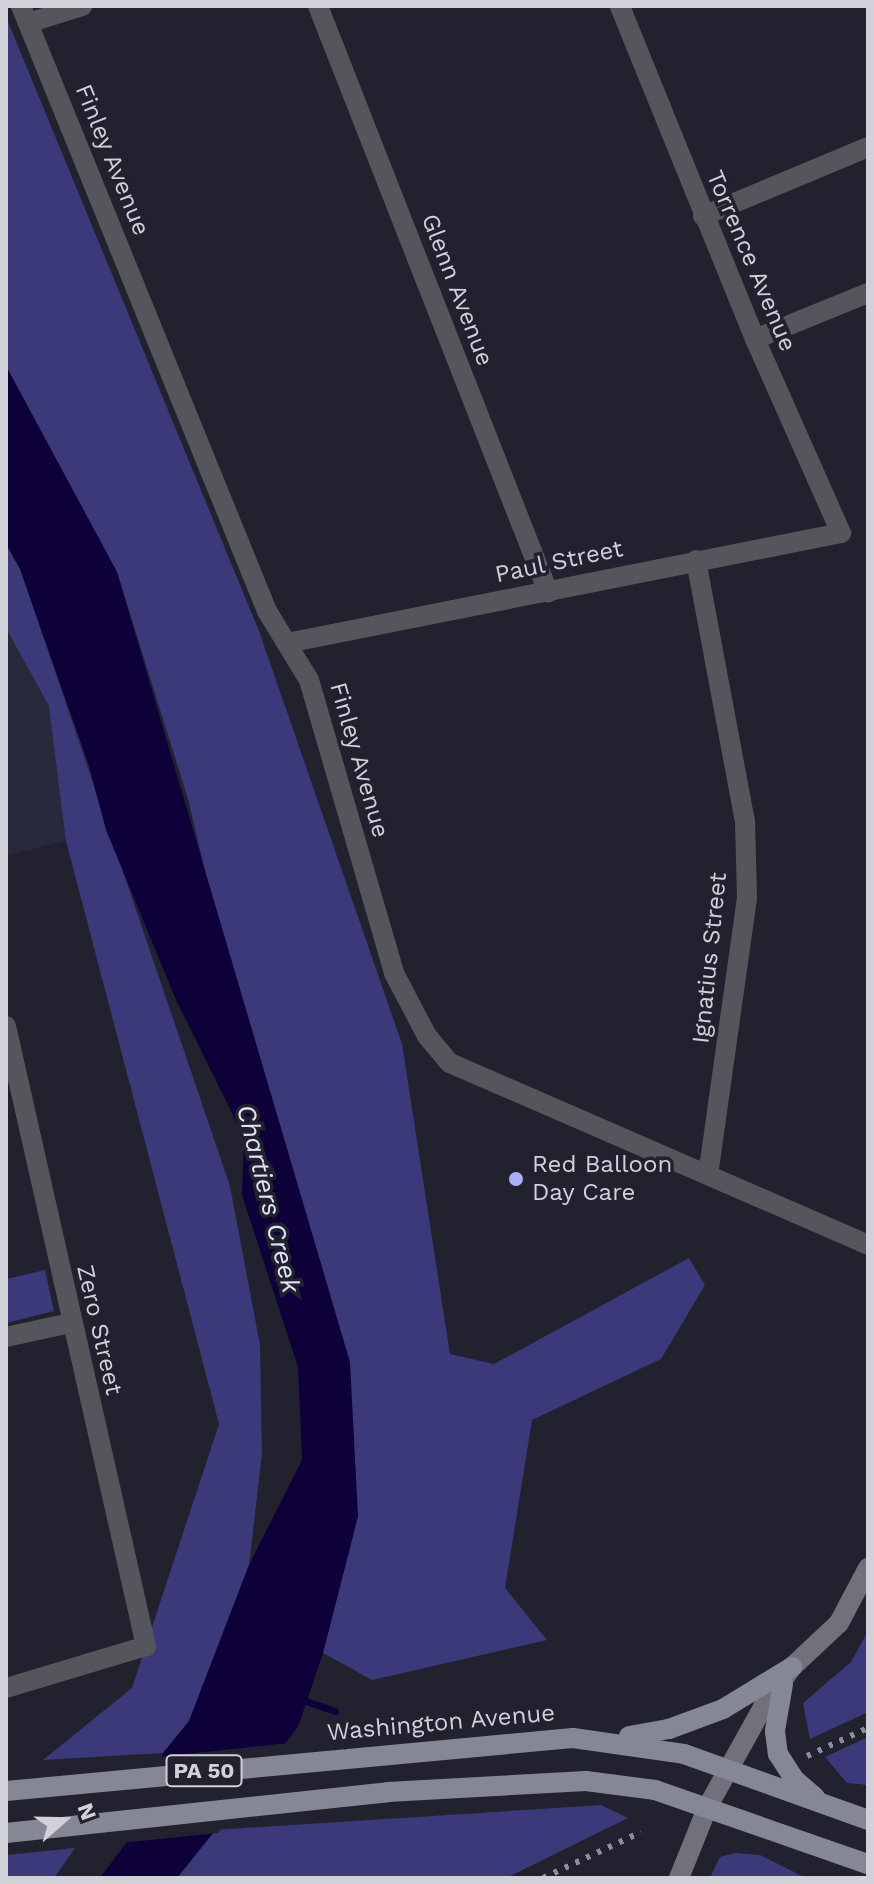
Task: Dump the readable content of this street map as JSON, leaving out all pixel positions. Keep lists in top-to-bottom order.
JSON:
{
  "streets": {
    "main road": ["Washington Avenue", "PA 50"],
    "street": [
      "Finley Avenue",
      "Torrence Avenue",
      "Glenn Avenue",
      "Paul Street",
      "Ignatius Street",
      "Zero Street"
    ]
  },
  "crossings": [
    ["Finley Avenue", "Paul Street"],
    ["Finley Avenue", "Ignatius Street"],
    ["Torrence Avenue", "Paul Street"],
    ["Glenn Avenue", "Paul Street"],
    ["Paul Street", "Ignatius Street"]
  ],
  "water": ["Chartiers Creek"],
  "places": ["Red Balloon Day Care"],
  "north": "right"
}
